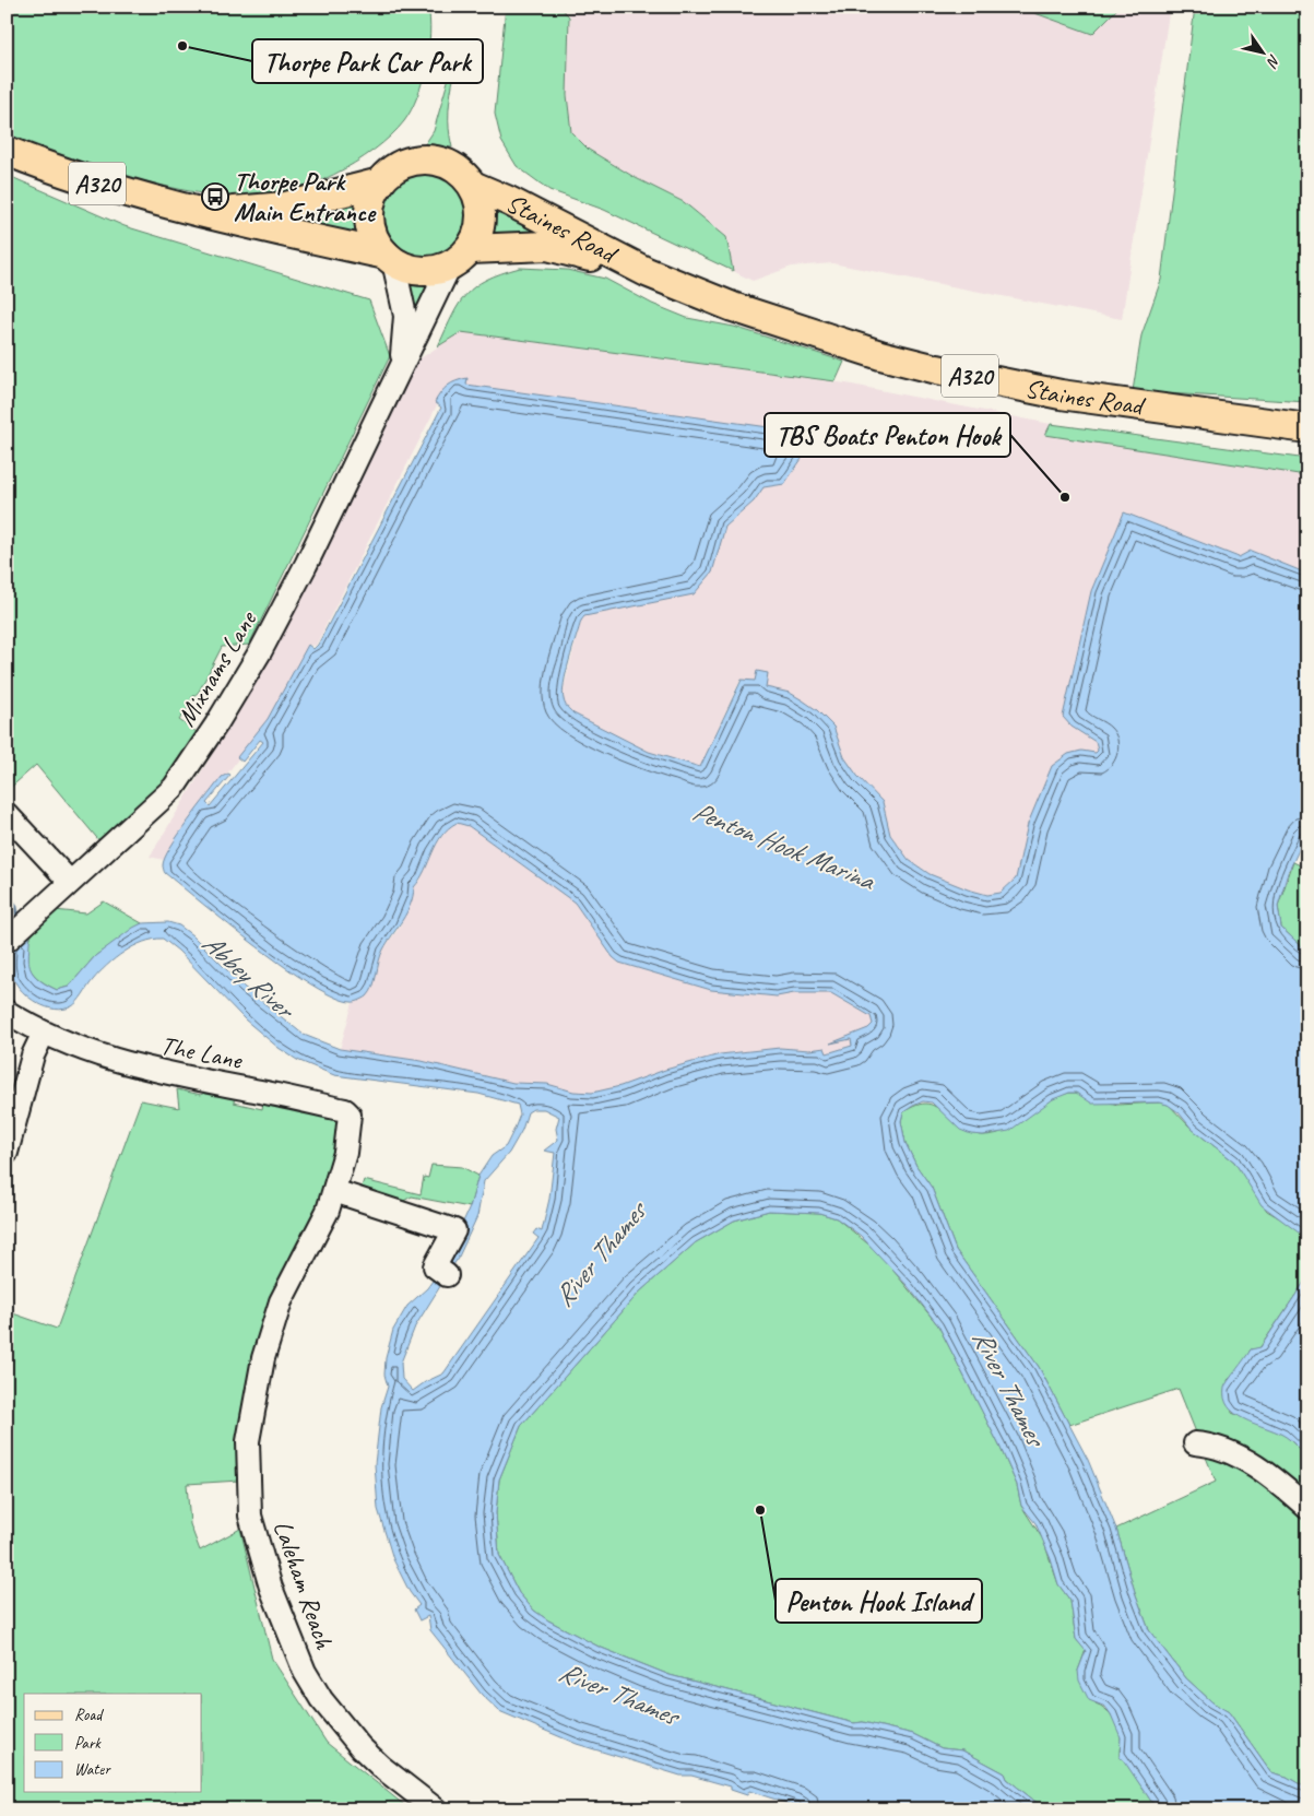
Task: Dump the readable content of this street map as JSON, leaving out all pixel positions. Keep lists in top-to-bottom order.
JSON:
{
  "streets": {
    "main road": ["A320", "Staines Road"],
    "street": ["Mixnams Lane", "The Lane", "Laleham Reach"]
  },
  "crossings": [
    ["A320", "Staines Road"],
    ["A320", "Mixnams Lane"],
    ["Staines Road", "Mixnams Lane"],
    ["The Lane", "Laleham Reach"]
  ],
  "water": ["Penton Hook Marina", "Abbey River", "River Thames"],
  "places": {
    "other": ["Thorpe Park Car Park", "TBS Boats Penton Hook", "Penton Hook Island"],
    "bus stop": ["Thorpe Park Main Entrance"]
  },
  "legend": ["Road", "Park", "Water"],
  "north": "bottom right"
}
